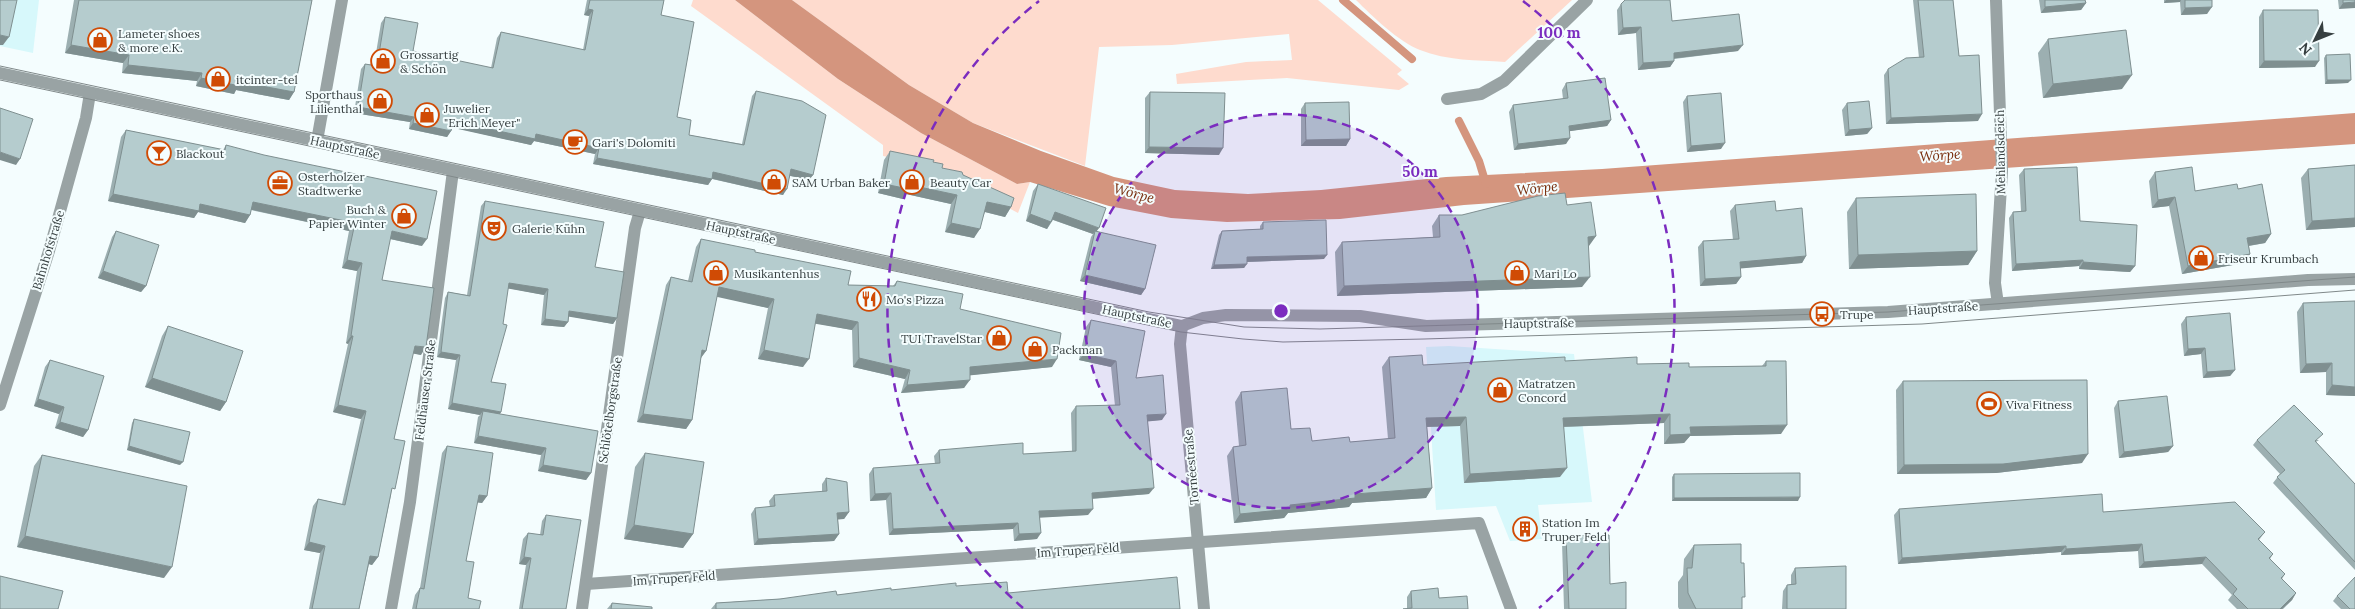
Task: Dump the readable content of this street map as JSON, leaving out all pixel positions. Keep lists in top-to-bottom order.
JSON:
{
  "streets": {
    "street": [
      "Hauptstraße",
      "Mehlandsdeich",
      "Bahnhofstraße",
      "Feldhäuser Straße",
      "Schlötelborgstraße",
      "Tornéestraße",
      "Im Truper Feld"
    ]
  },
  "crossings": [
    ["Hauptstraße", "Mehlandsdeich"],
    ["Hauptstraße", "Bahnhofstraße"],
    ["Hauptstraße", "Feldhäuser Straße"],
    ["Hauptstraße", "Schlötelborgstraße"],
    ["Hauptstraße", "Tornéestraße"],
    ["Schlötelborgstraße", "Im Truper Feld"],
    ["Tornéestraße", "Im Truper Feld"]
  ],
  "water": ["Wörpe"],
  "places": {
    "shop": [
      "Lameter shoes & more e.K.",
      "Grossartig & Schön",
      "itcinter-tel",
      "Sporthaus Lilienthal",
      "Juwelier \"Erich Meyer\"",
      "SAM Urban Baker",
      "Beauty Car",
      "Buch & Papier Winter",
      "Friseur Krumbach",
      "Musikantenhus",
      "Mari Lo",
      "TUI TravelStar",
      "Packman",
      "Matratzen Concord"
    ],
    "cafe": ["Gari's Dolomiti"],
    "bar": ["Blackout"],
    "office": ["Osterholzer Stadtwerke"],
    "theatre": ["Galerie Kühn"],
    "restaurant": ["Mo's Pizza"],
    "bus stop": ["Trupe"],
    "sports": ["Viva Fitness"],
    "building": ["Station Im Truper Feld"]
  },
  "north": "bottom left",
  "rings": ["100 m", "50 m"]
}
